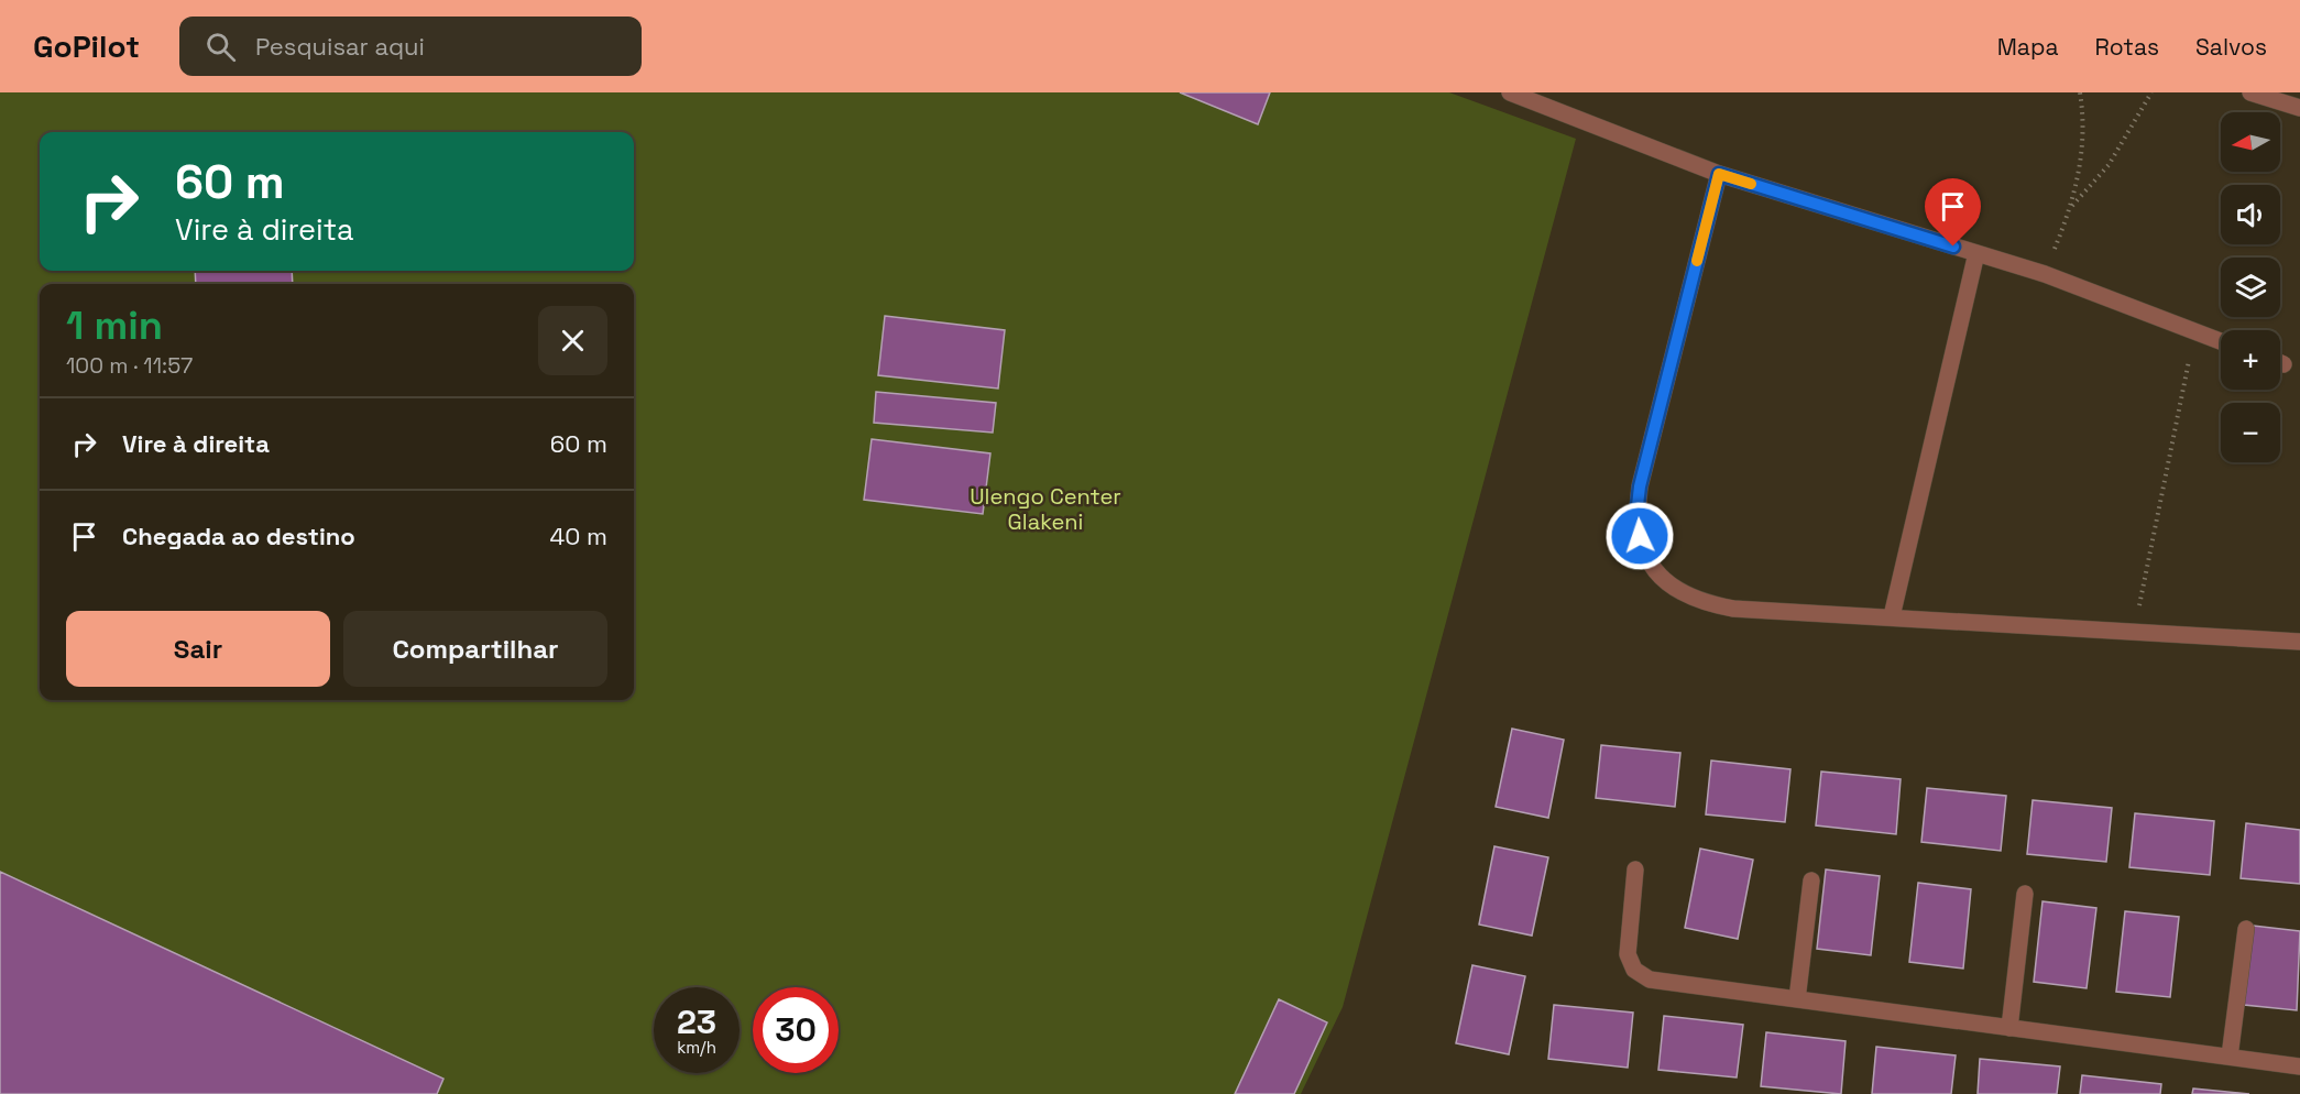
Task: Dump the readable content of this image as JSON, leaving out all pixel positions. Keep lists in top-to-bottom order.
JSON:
{
  "parks": ["Ulengo Center Glakeni"],
  "north": "left",
  "page": {
    "header": "GoPilot",
    "search": "Pesquisar aqui",
    "nav": ["Mapa", "Rotas", "Salvos"],
    "map_buttons": ["+", "−"],
    "turn": ["60 m", "Vire à direita"],
    "heading": ["1 min", "100 m · 11:57"],
    "list": [
      {
        "name": "Vire à direita",
        "value": "60 m"
      },
      {
        "name": "Chegada ao destino",
        "value": "40 m"
      }
    ],
    "buttons": ["Sair", "Compartilhar"],
    "speed": "23 km/h",
    "limit": "30"
  }
}
